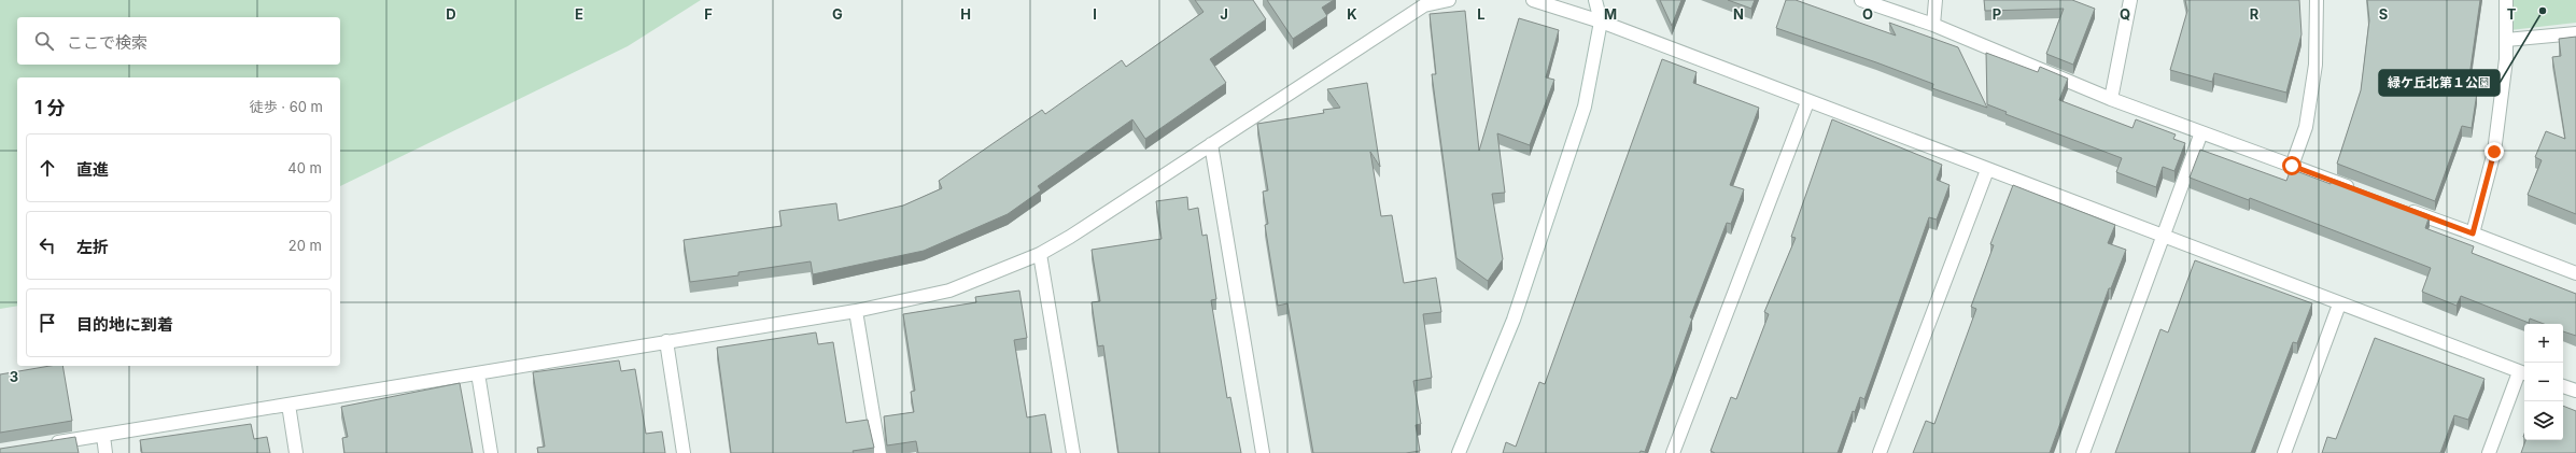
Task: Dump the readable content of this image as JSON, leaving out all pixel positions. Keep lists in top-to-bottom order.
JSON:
{
  "places": ["緑ケ丘北第１公園"],
  "page": {
    "search": "ここで検索",
    "heading": ["1 分", "徒歩 · 60 m"],
    "list": [
      ["直進", "40 m"],
      ["左折", "20 m"],
      "目的地に到着"
    ],
    "map_buttons": ["+", "−"]
  },
  "grid": {
    "columns": [
      "D",
      "E",
      "F",
      "G",
      "H",
      "I",
      "J",
      "K",
      "L",
      "M",
      "N",
      "O",
      "P",
      "Q",
      "R",
      "S",
      "T"
    ],
    "rows": ["3"]
  }
}
